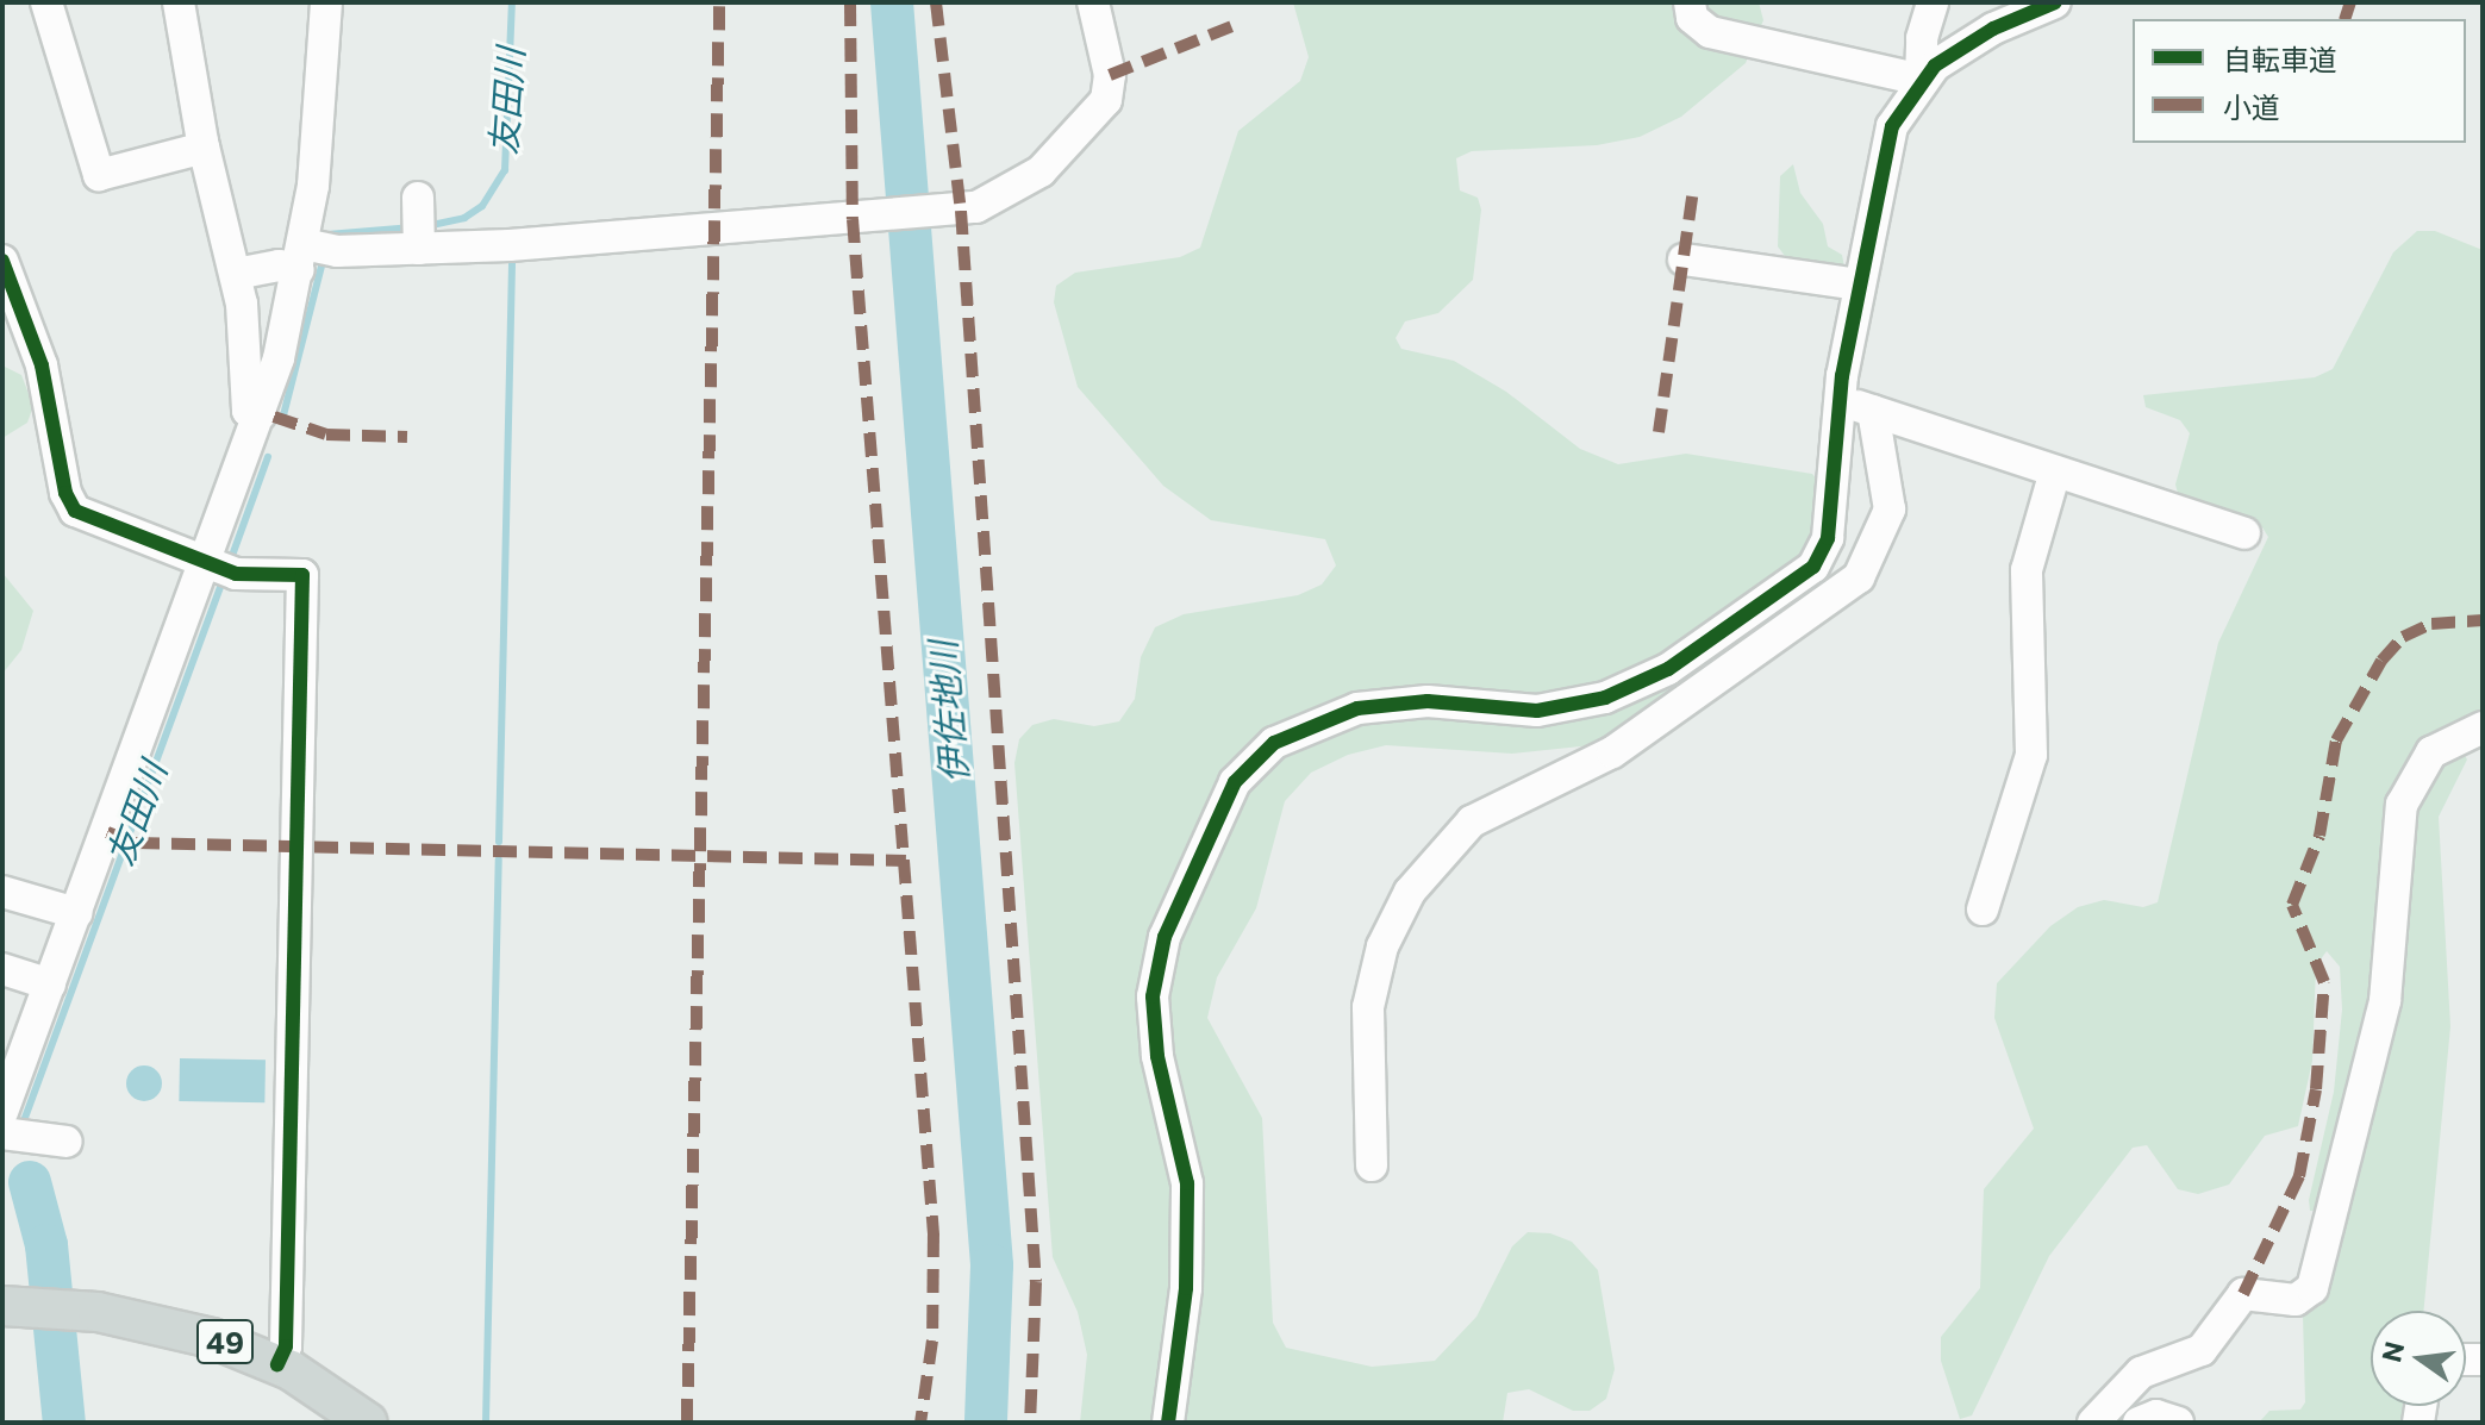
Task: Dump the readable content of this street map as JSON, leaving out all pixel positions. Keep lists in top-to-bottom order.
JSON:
{
  "streets": {
    "main road": ["49"]
  },
  "water": ["友田川", "伊佐地川"],
  "legend": ["自転車道", "小道"],
  "north": "left"
}
